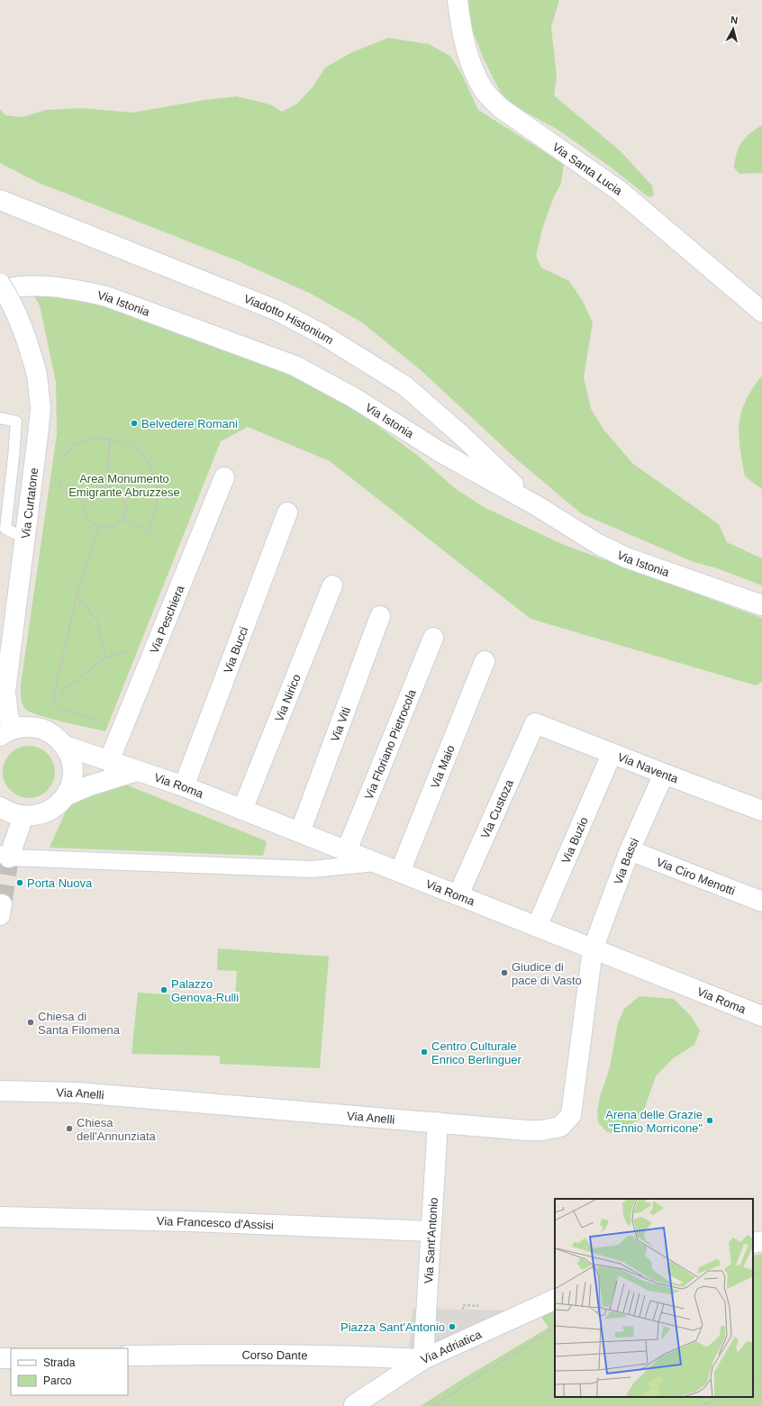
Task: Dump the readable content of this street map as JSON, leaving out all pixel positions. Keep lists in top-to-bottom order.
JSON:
{
  "streets": {
    "street": [
      "Via Santa Lucia",
      "Via Istonia",
      "Viadotto Histonium",
      "Via Curtatone",
      "Via Peschiera",
      "Via Bucci",
      "Via Nirico",
      "Via Viti",
      "Via Floriano Pietrocola",
      "Via Maio",
      "Via Naventa",
      "Via Roma",
      "Via Custoza",
      "Via Buzio",
      "Via Bassi",
      "Via Ciro Menotti",
      "Via Anelli",
      "Via Francesco d'Assisi",
      "Via Sant'Antonio",
      "Via Adriatica",
      "Corso Dante"
    ]
  },
  "crossings": [
    ["Via Istonia", "Viadotto Histonium"],
    ["Via Peschiera", "Via Roma"],
    ["Via Bucci", "Via Roma"],
    ["Via Nirico", "Via Roma"],
    ["Via Viti", "Via Roma"],
    ["Via Floriano Pietrocola", "Via Roma"],
    ["Via Maio", "Via Roma"],
    ["Via Naventa", "Via Custoza"],
    ["Via Naventa", "Via Buzio"],
    ["Via Naventa", "Via Bassi"],
    ["Via Roma", "Via Custoza"],
    ["Via Roma", "Via Buzio"],
    ["Via Roma", "Via Bassi"],
    ["Via Roma", "Via Anelli"],
    ["Via Bassi", "Via Ciro Menotti"],
    ["Via Bassi", "Via Anelli"],
    ["Via Anelli", "Via Sant'Antonio"],
    ["Via Francesco d'Assisi", "Via Sant'Antonio"],
    ["Via Sant'Antonio", "Via Adriatica"],
    ["Via Sant'Antonio", "Corso Dante"],
    ["Via Adriatica", "Corso Dante"]
  ],
  "parks": ["Area Monumento Emigrante Abruzzese"],
  "places": [
    "Belvedere Romani",
    "Porta Nuova",
    "Giudice di pace di Vasto",
    "Palazzo Genova-Rulli",
    "Chiesa di Santa Filomena",
    "Centro Culturale Enrico Berlinguer",
    "Arena delle Grazie \"Ennio Morricone\"",
    "Chiesa dell'Annunziata",
    "Piazza Sant'Antonio"
  ],
  "legend": ["Strada", "Parco"],
  "north": "top"
}
